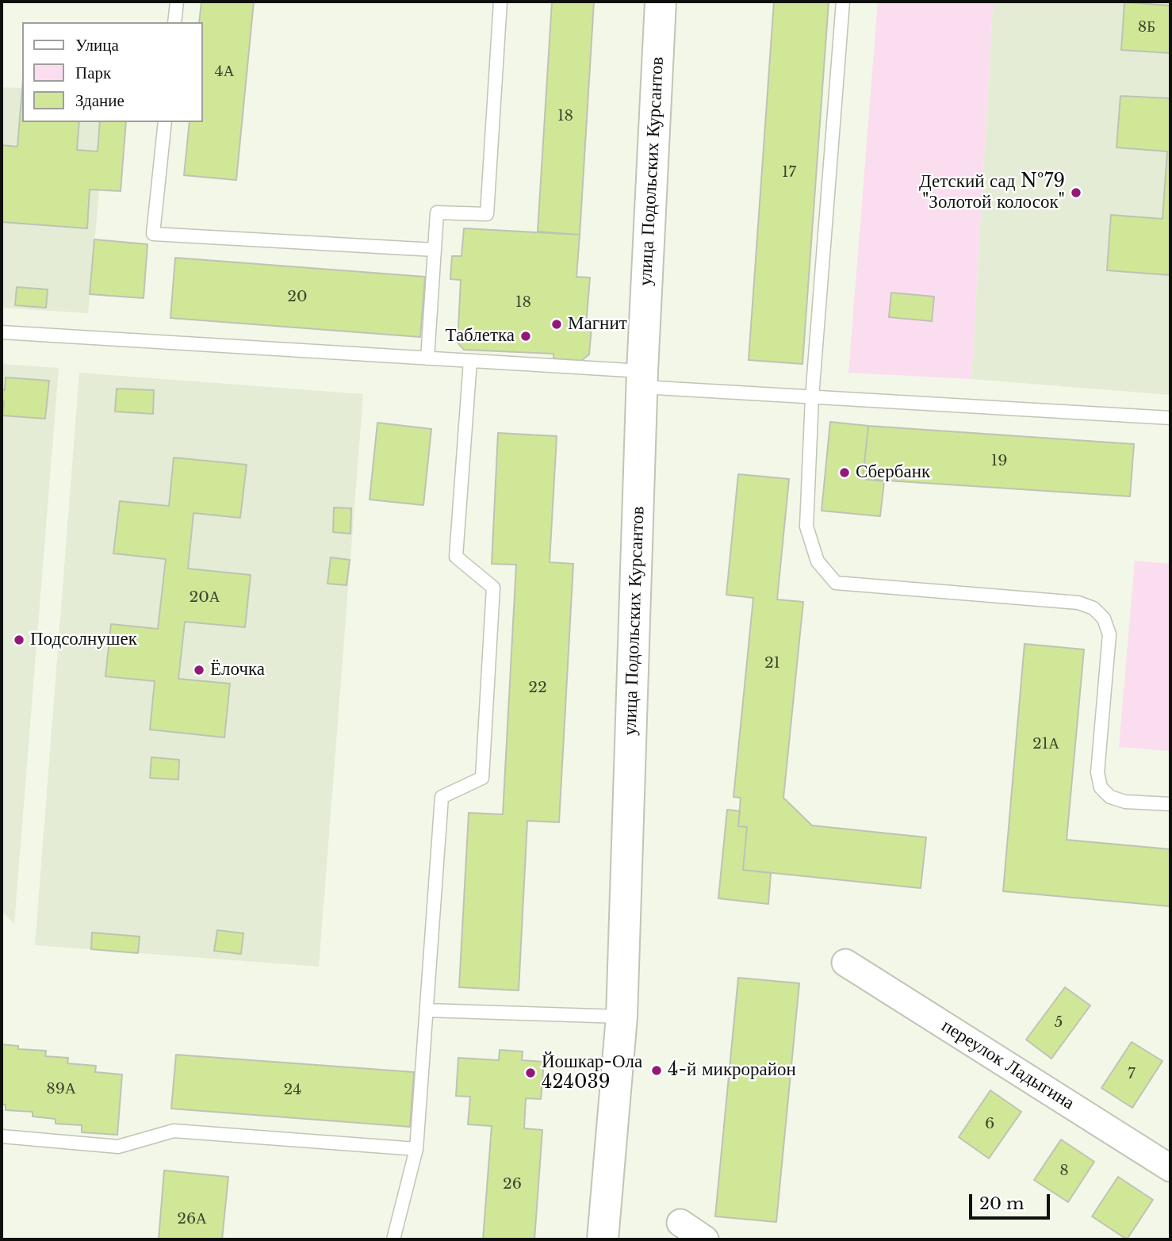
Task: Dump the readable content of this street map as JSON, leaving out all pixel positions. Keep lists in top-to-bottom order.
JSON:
{
  "streets": {
    "street": ["улица Подольских Курсантов", "переулок Ладыгина"]
  },
  "places": [
    "Детский сад №79 \"Золотой колосок\"",
    "Магнит",
    "Таблетка",
    "Сбербанк",
    "Подсолнушек",
    "Ёлочка",
    "4-й микрорайон",
    "Йошкар-Ола 424039"
  ],
  "house_numbers": [
    "8Б",
    "4А",
    "18",
    "17",
    "20",
    "18",
    "19",
    "20А",
    "21",
    "22",
    "21А",
    "5",
    "7",
    "89А",
    "24",
    "6",
    "8",
    "26",
    "26А"
  ],
  "legend": ["Улица", "Парк", "Здание"],
  "scale_bar": "20 m"
}
